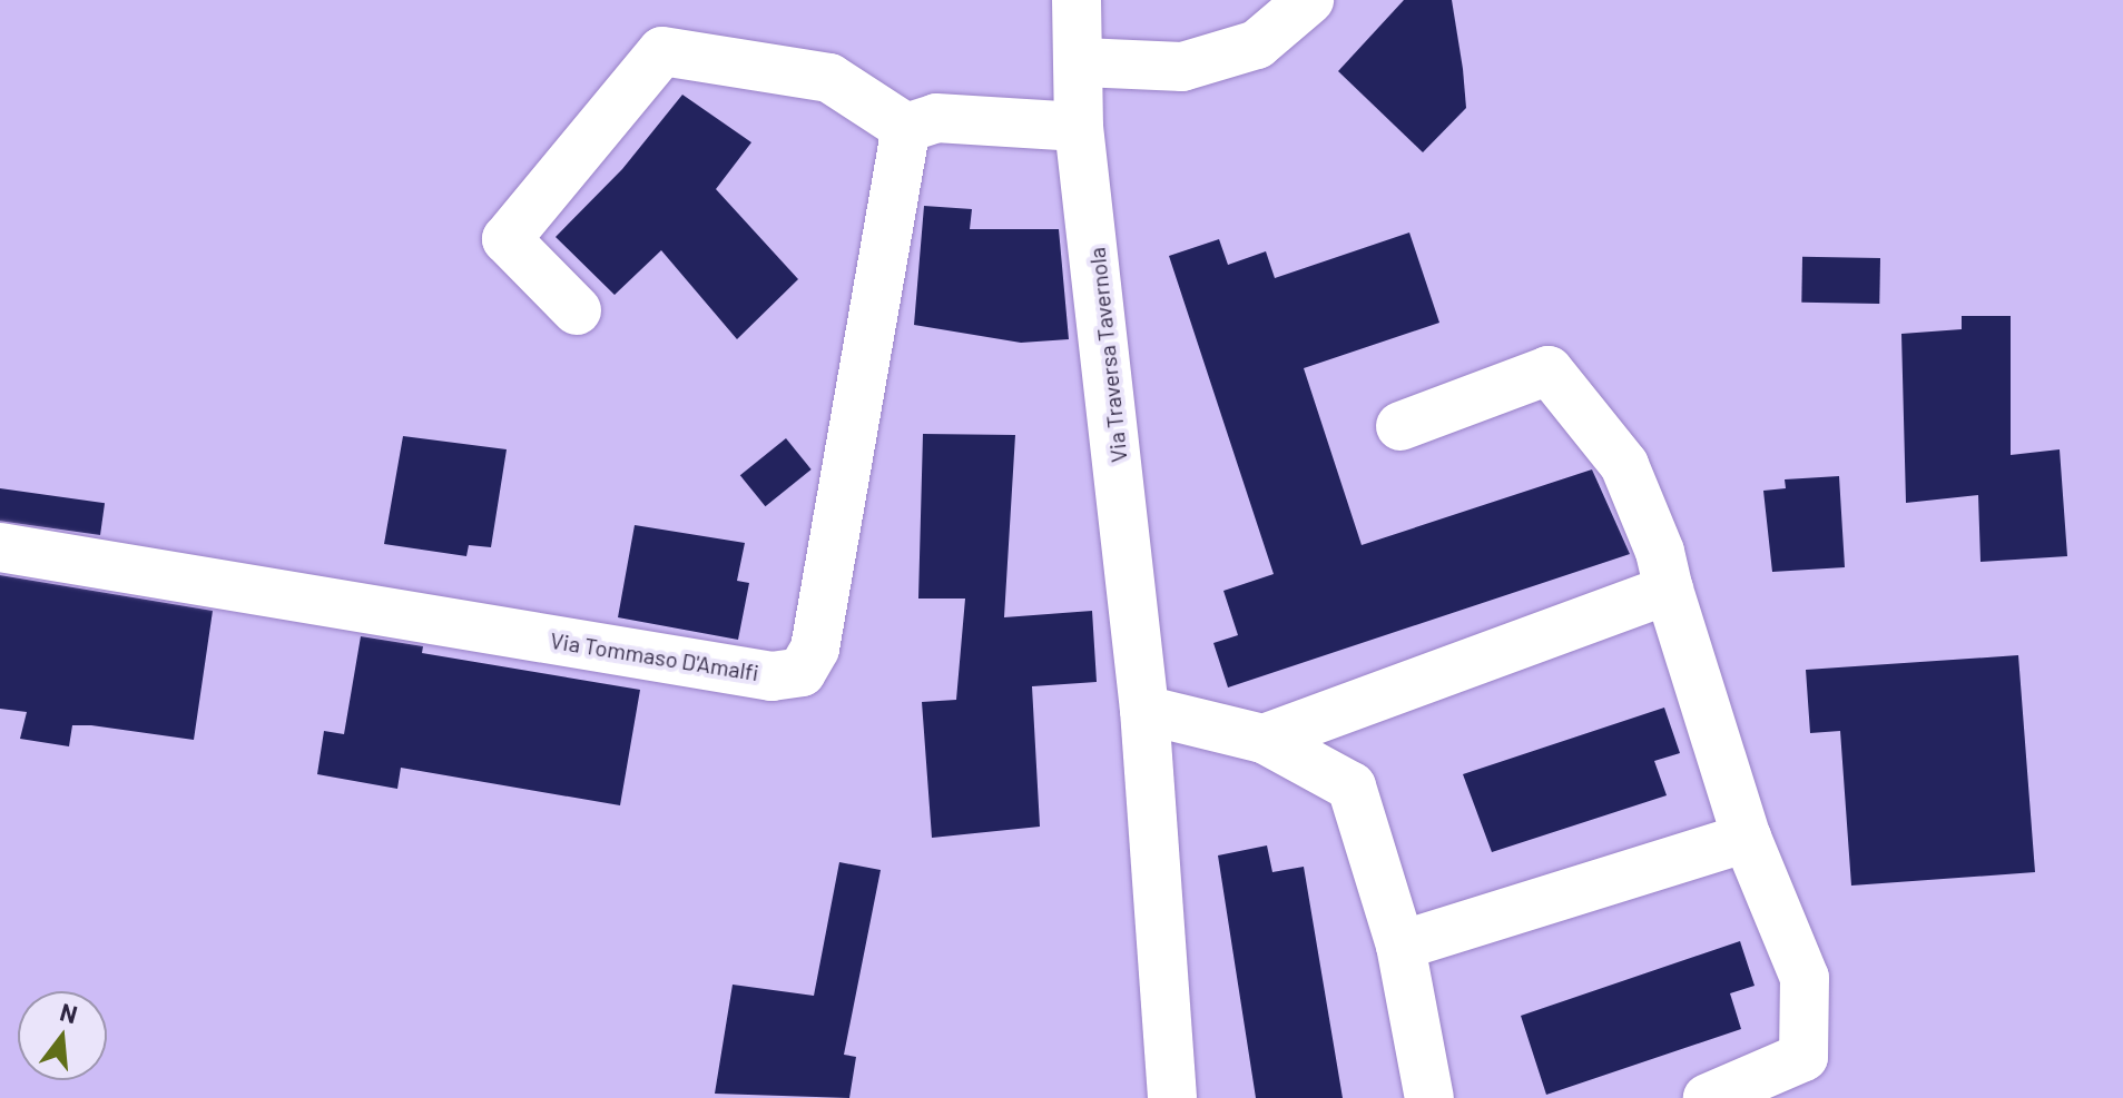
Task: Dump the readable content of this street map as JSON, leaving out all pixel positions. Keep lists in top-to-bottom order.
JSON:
{
  "streets": {
    "street": ["Via Traversa Tavernola", "Via Tommaso D'Amalfi"]
  },
  "north": "top"
}
